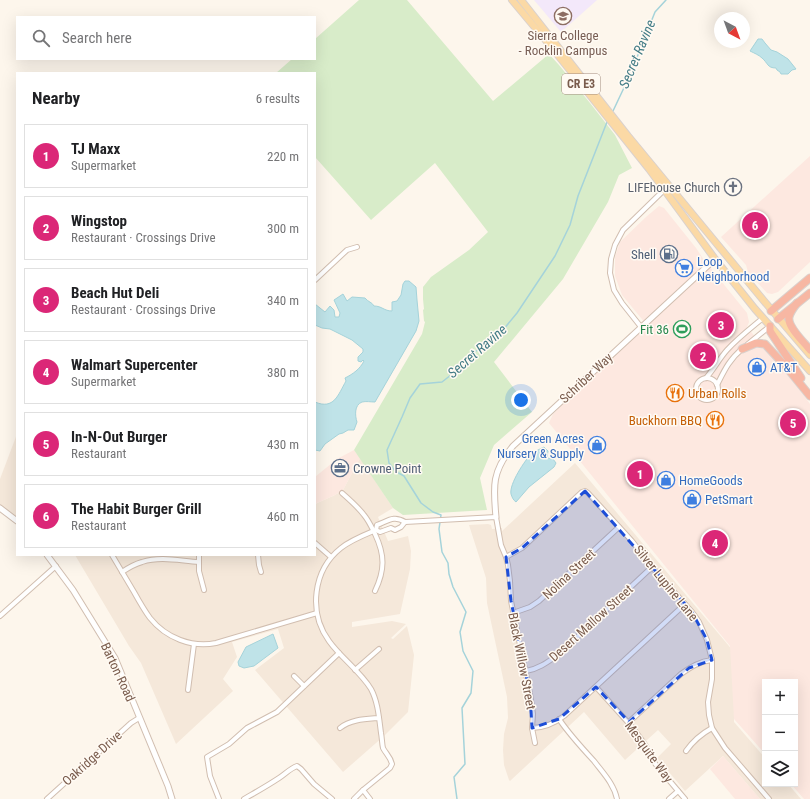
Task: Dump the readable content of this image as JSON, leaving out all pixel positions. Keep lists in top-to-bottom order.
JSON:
{
  "streets": {
    "main road": ["CR E3"],
    "street": [
      "Schriber Way",
      "Nolina Street",
      "Silver Lupine Lane",
      "Desert Mallow Street",
      "Black Willow Street",
      "Barton Road",
      "Mesquite Way",
      "Oakridge Drive"
    ]
  },
  "crossings": [
    ["CR E3", "Schriber Way"],
    ["Schriber Way", "Black Willow Street"],
    ["Nolina Street", "Silver Lupine Lane"],
    ["Nolina Street", "Black Willow Street"],
    ["Silver Lupine Lane", "Desert Mallow Street"],
    ["Silver Lupine Lane", "Black Willow Street"],
    ["Desert Mallow Street", "Black Willow Street"],
    ["Black Willow Street", "Mesquite Way"],
    ["Barton Road", "Oakridge Drive"]
  ],
  "water": ["Secret Ravine"],
  "places": {
    "school or university": ["Sierra College - Rocklin Campus"],
    "church": ["LIFEhouse Church"],
    "fuel station": ["Shell"],
    "supermarket": ["Loop Neighborhood"],
    "sports": ["Fit 36"],
    "shop": [
      "AT&T",
      "Green Acres Nursery & Supply",
      "HomeGoods",
      "PetSmart"
    ],
    "restaurant": ["Urban Rolls", "Buckhorn BBQ"],
    "office": ["Crowne Point"]
  },
  "north": "bottom right",
  "page": {
    "search": "Search here",
    "heading": ["Nearby", "6 results"],
    "list": [
      {
        "mark": "1",
        "name": "TJ Maxx",
        "note": "Supermarket",
        "value": "220 m"
      },
      {
        "mark": "2",
        "name": "Wingstop",
        "note": "Restaurant · Crossings Drive",
        "value": "300 m"
      },
      {
        "mark": "3",
        "name": "Beach Hut Deli",
        "note": "Restaurant · Crossings Drive",
        "value": "340 m"
      },
      {
        "mark": "4",
        "name": "Walmart Supercenter",
        "note": "Supermarket",
        "value": "380 m"
      },
      {
        "mark": "5",
        "name": "In-N-Out Burger",
        "note": "Restaurant",
        "value": "430 m"
      },
      {
        "mark": "6",
        "name": "The Habit Burger Grill",
        "note": "Restaurant",
        "value": "460 m"
      }
    ],
    "pins": [
      "6",
      "3",
      "2",
      "5",
      "1",
      "4"
    ],
    "map_buttons": ["+", "−"]
  }
}
